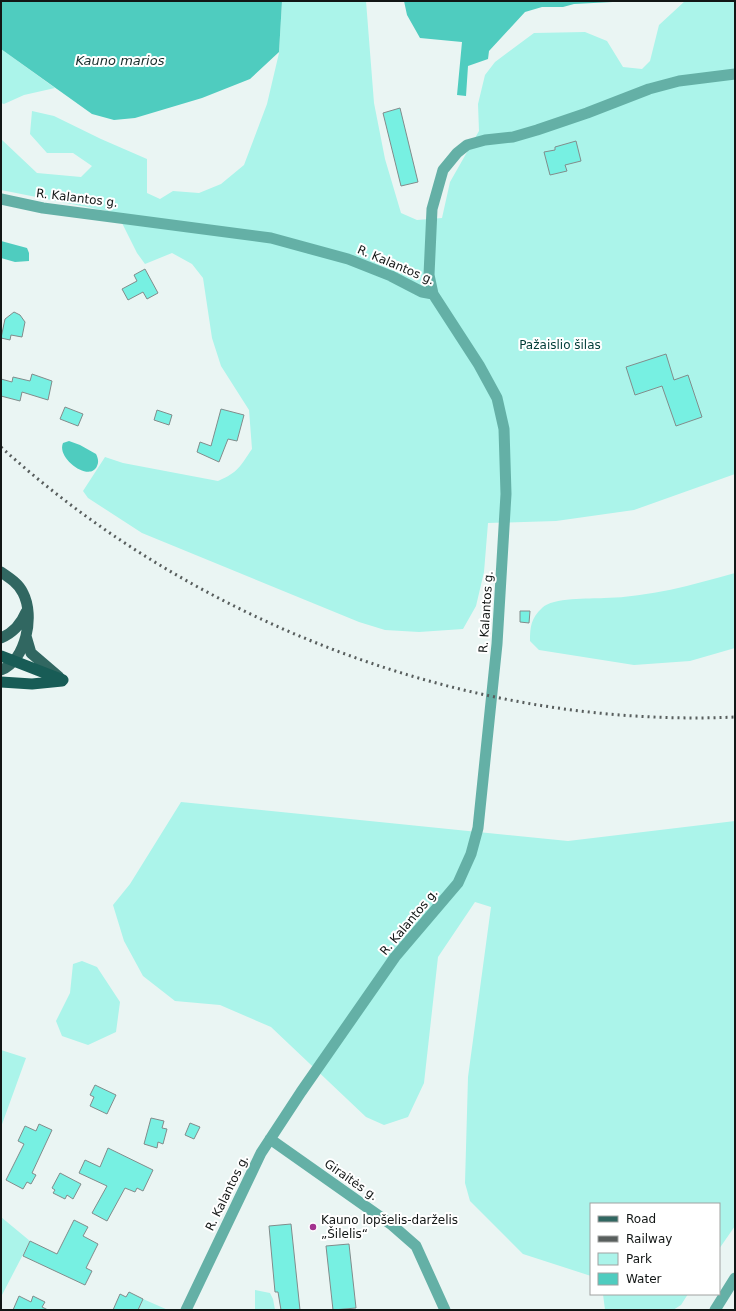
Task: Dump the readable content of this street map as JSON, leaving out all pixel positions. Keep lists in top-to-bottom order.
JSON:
{
  "streets": {
    "street": ["R. Kalantos g.", "Giraitės g."]
  },
  "crossings": [
    ["R. Kalantos g.", "Giraitės g."]
  ],
  "water": ["Kauno marios"],
  "parks": ["Pažaislio šilas"],
  "places": ["Kauno lopšelis-darželis „Šilelis“"],
  "legend": [
    "Road",
    "Railway",
    "Park",
    "Water"
  ]
}
